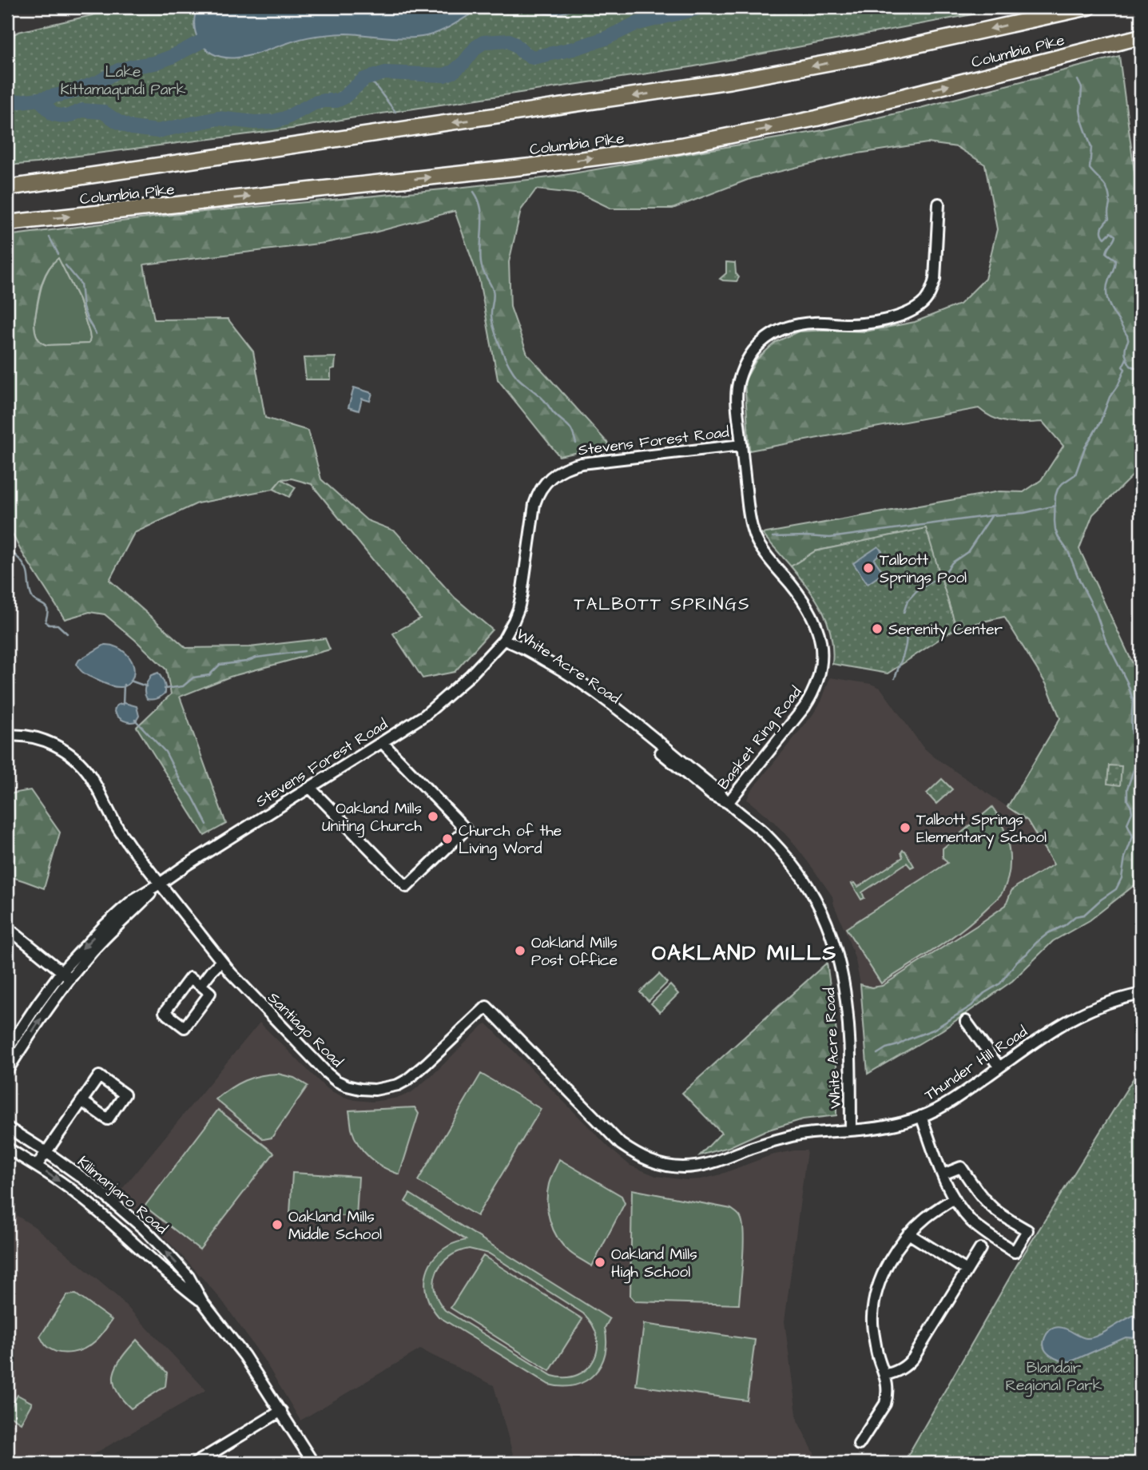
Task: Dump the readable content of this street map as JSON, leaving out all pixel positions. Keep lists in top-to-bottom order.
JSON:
{
  "streets": {
    "highway": ["Columbia Pike"],
    "street": [
      "Stevens Forest Road",
      "White Acre Road",
      "Basket Ring Road",
      "Santiago Road",
      "Thunder Hill Road",
      "Kilimanjaro Road"
    ]
  },
  "crossings": [
    ["Stevens Forest Road", "White Acre Road"],
    ["Stevens Forest Road", "Basket Ring Road"],
    ["Stevens Forest Road", "Santiago Road"],
    ["White Acre Road", "Basket Ring Road"],
    ["White Acre Road", "Thunder Hill Road"],
    ["Santiago Road", "Thunder Hill Road"]
  ],
  "districts": ["TALBOTT SPRINGS", "OAKLAND MILLS"],
  "parks": ["Lake Kittamaqundi Park", "Blandair Regional Park"],
  "places": [
    "Talbott Springs Pool",
    "Serenity Center",
    "Oakland Mills Uniting Church",
    "Talbott Springs Elementary School",
    "Church of the Living Word",
    "Oakland Mills Post Office",
    "Oakland Mills Middle School",
    "Oakland Mills High School"
  ]
}
